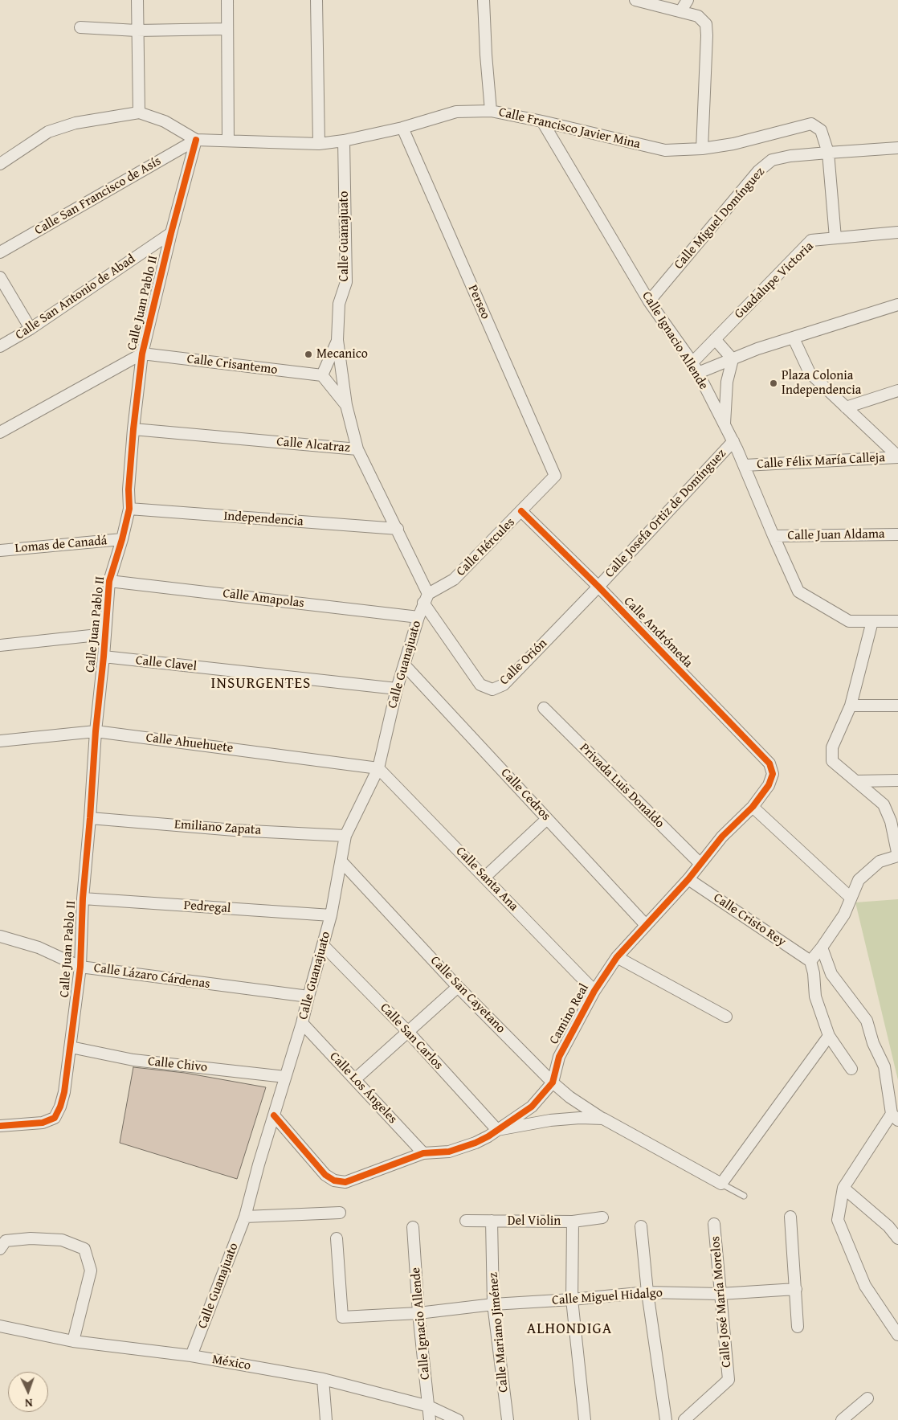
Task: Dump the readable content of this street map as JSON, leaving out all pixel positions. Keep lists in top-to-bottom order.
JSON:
{
  "streets": {
    "street": [
      "Calle Francisco Javier Mina",
      "Calle San Francisco de Asís",
      "Calle Miguel Domínguez",
      "Calle Guanajuato",
      "Guadalupe Victoria",
      "Calle San Antonio de Abad",
      "Perseo",
      "Calle Juan Pablo II",
      "Calle Ignacio Allende",
      "Calle Crisantemo",
      "Calle Alcatraz",
      "Calle Félix María Calleja",
      "Calle Josefa Ortiz de Domínguez",
      "Independencia",
      "Calle Juan Aldama",
      "Lomas de Canadá",
      "Calle Hércules",
      "Calle Amapolas",
      "Calle Andrómeda",
      "Calle Orión",
      "Calle Clavel",
      "Calle Ahuehuete",
      "Privada Luis Donaldo",
      "Calle Cedros",
      "Emiliano Zapata",
      "Calle Santa Ana",
      "Pedregal",
      "Calle Cristo Rey",
      "Calle Lázaro Cárdenas",
      "Calle San Cayetano",
      "Camino Real",
      "Calle San Carlos",
      "Calle Chivo",
      "Calle Los Ángeles",
      "Del Violin",
      "Calle Miguel Hidalgo",
      "Calle José María Morelos",
      "Calle Mariano Jiménez",
      "México"
    ]
  },
  "crossings": [
    ["Calle Francisco Javier Mina", "Calle San Francisco de Asís"],
    ["Calle Francisco Javier Mina", "Calle Miguel Domínguez"],
    ["Calle Francisco Javier Mina", "Calle Guanajuato"],
    ["Calle Francisco Javier Mina", "Perseo"],
    ["Calle Francisco Javier Mina", "Calle Juan Pablo II"],
    ["Calle Francisco Javier Mina", "Calle Ignacio Allende"],
    ["Calle San Francisco de Asís", "Calle Juan Pablo II"],
    ["Calle Miguel Domínguez", "Calle Ignacio Allende"],
    ["Calle Guanajuato", "Calle Alcatraz"],
    ["Calle Guanajuato", "Calle Hércules"],
    ["Calle Guanajuato", "Calle Amapolas"],
    ["Calle Guanajuato", "Calle Orión"],
    ["Calle Guanajuato", "Calle Clavel"],
    ["Calle Guanajuato", "Calle Ahuehuete"],
    ["Calle Guanajuato", "Calle Cedros"],
    ["Calle Guanajuato", "Emiliano Zapata"],
    ["Calle Guanajuato", "Calle Santa Ana"],
    ["Calle Guanajuato", "Pedregal"],
    ["Calle Guanajuato", "Calle Lázaro Cárdenas"],
    ["Calle Guanajuato", "Calle San Cayetano"],
    ["Calle Guanajuato", "Camino Real"],
    ["Calle Guanajuato", "Calle San Carlos"],
    ["Calle Guanajuato", "Calle Chivo"],
    ["Calle Guanajuato", "Calle Los Ángeles"],
    ["Calle Guanajuato", "México"],
    ["Guadalupe Victoria", "Calle Ignacio Allende"],
    ["Calle San Antonio de Abad", "Calle Juan Pablo II"],
    ["Perseo", "Calle Hércules"],
    ["Calle Juan Pablo II", "Calle Crisantemo"],
    ["Calle Juan Pablo II", "Calle Alcatraz"],
    ["Calle Juan Pablo II", "Independencia"],
    ["Calle Juan Pablo II", "Lomas de Canadá"],
    ["Calle Juan Pablo II", "Calle Amapolas"],
    ["Calle Juan Pablo II", "Calle Clavel"],
    ["Calle Juan Pablo II", "Calle Ahuehuete"],
    ["Calle Juan Pablo II", "Emiliano Zapata"],
    ["Calle Juan Pablo II", "Pedregal"],
    ["Calle Juan Pablo II", "Calle Lázaro Cárdenas"],
    ["Calle Juan Pablo II", "Calle Chivo"],
    ["Calle Ignacio Allende", "Calle Félix María Calleja"],
    ["Calle Ignacio Allende", "Calle Josefa Ortiz de Domínguez"],
    ["Calle Ignacio Allende", "Calle Juan Aldama"],
    ["Calle Ignacio Allende", "Calle Miguel Hidalgo"],
    ["Calle Ignacio Allende", "México"],
    ["Calle Alcatraz", "Independencia"],
    ["Calle Alcatraz", "Calle Hércules"],
    ["Calle Alcatraz", "Calle Orión"],
    ["Calle Josefa Ortiz de Domínguez", "Calle Andrómeda"],
    ["Calle Josefa Ortiz de Domínguez", "Calle Orión"],
    ["Calle Hércules", "Calle Andrómeda"],
    ["Calle Hércules", "Calle Orión"],
    ["Calle Andrómeda", "Calle Orión"],
    ["Calle Andrómeda", "Camino Real"],
    ["Calle Ahuehuete", "Calle Santa Ana"],
    ["Privada Luis Donaldo", "Camino Real"],
    ["Calle Cedros", "Camino Real"],
    ["Calle Santa Ana", "Camino Real"],
    ["Calle Cristo Rey", "Camino Real"],
    ["Calle San Cayetano", "Camino Real"],
    ["Calle San Cayetano", "Calle San Carlos"],
    ["Camino Real", "Calle San Carlos"],
    ["Camino Real", "Calle Los Ángeles"],
    ["Del Violin", "Calle Mariano Jiménez"],
    ["Calle Miguel Hidalgo", "Calle José María Morelos"],
    ["Calle Miguel Hidalgo", "Calle Mariano Jiménez"]
  ],
  "districts": ["INSURGENTES", "ALHONDIGA"],
  "places": ["Mecanico", "Plaza Colonia Independencia"],
  "north": "bottom"
}
